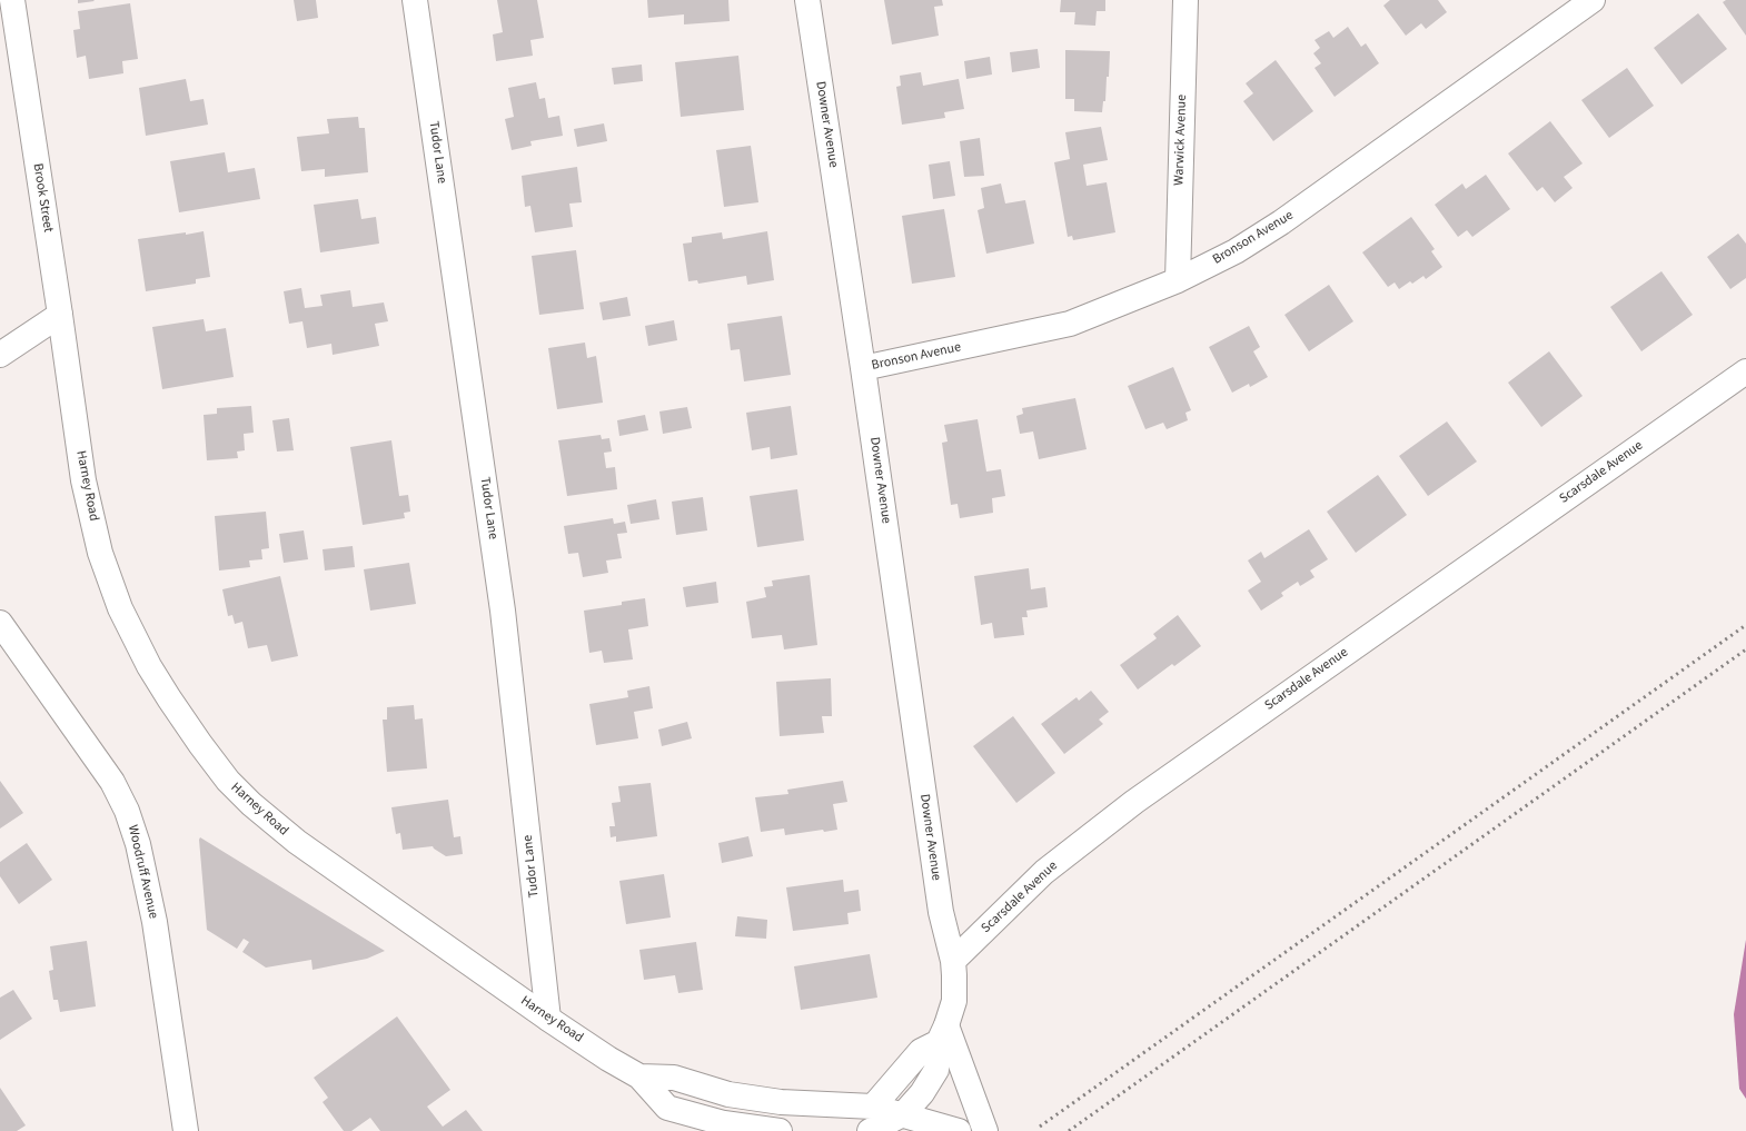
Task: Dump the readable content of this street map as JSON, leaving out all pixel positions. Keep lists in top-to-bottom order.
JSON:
{
  "streets": {
    "street": [
      "Downer Avenue",
      "Warwick Avenue",
      "Tudor Lane",
      "Brook Street",
      "Bronson Avenue",
      "Scarsdale Avenue",
      "Harney Road",
      "Woodruff Avenue"
    ]
  },
  "crossings": [
    ["Downer Avenue", "Bronson Avenue"],
    ["Downer Avenue", "Scarsdale Avenue"],
    ["Warwick Avenue", "Bronson Avenue"],
    ["Tudor Lane", "Harney Road"],
    ["Brook Street", "Harney Road"]
  ]
}
